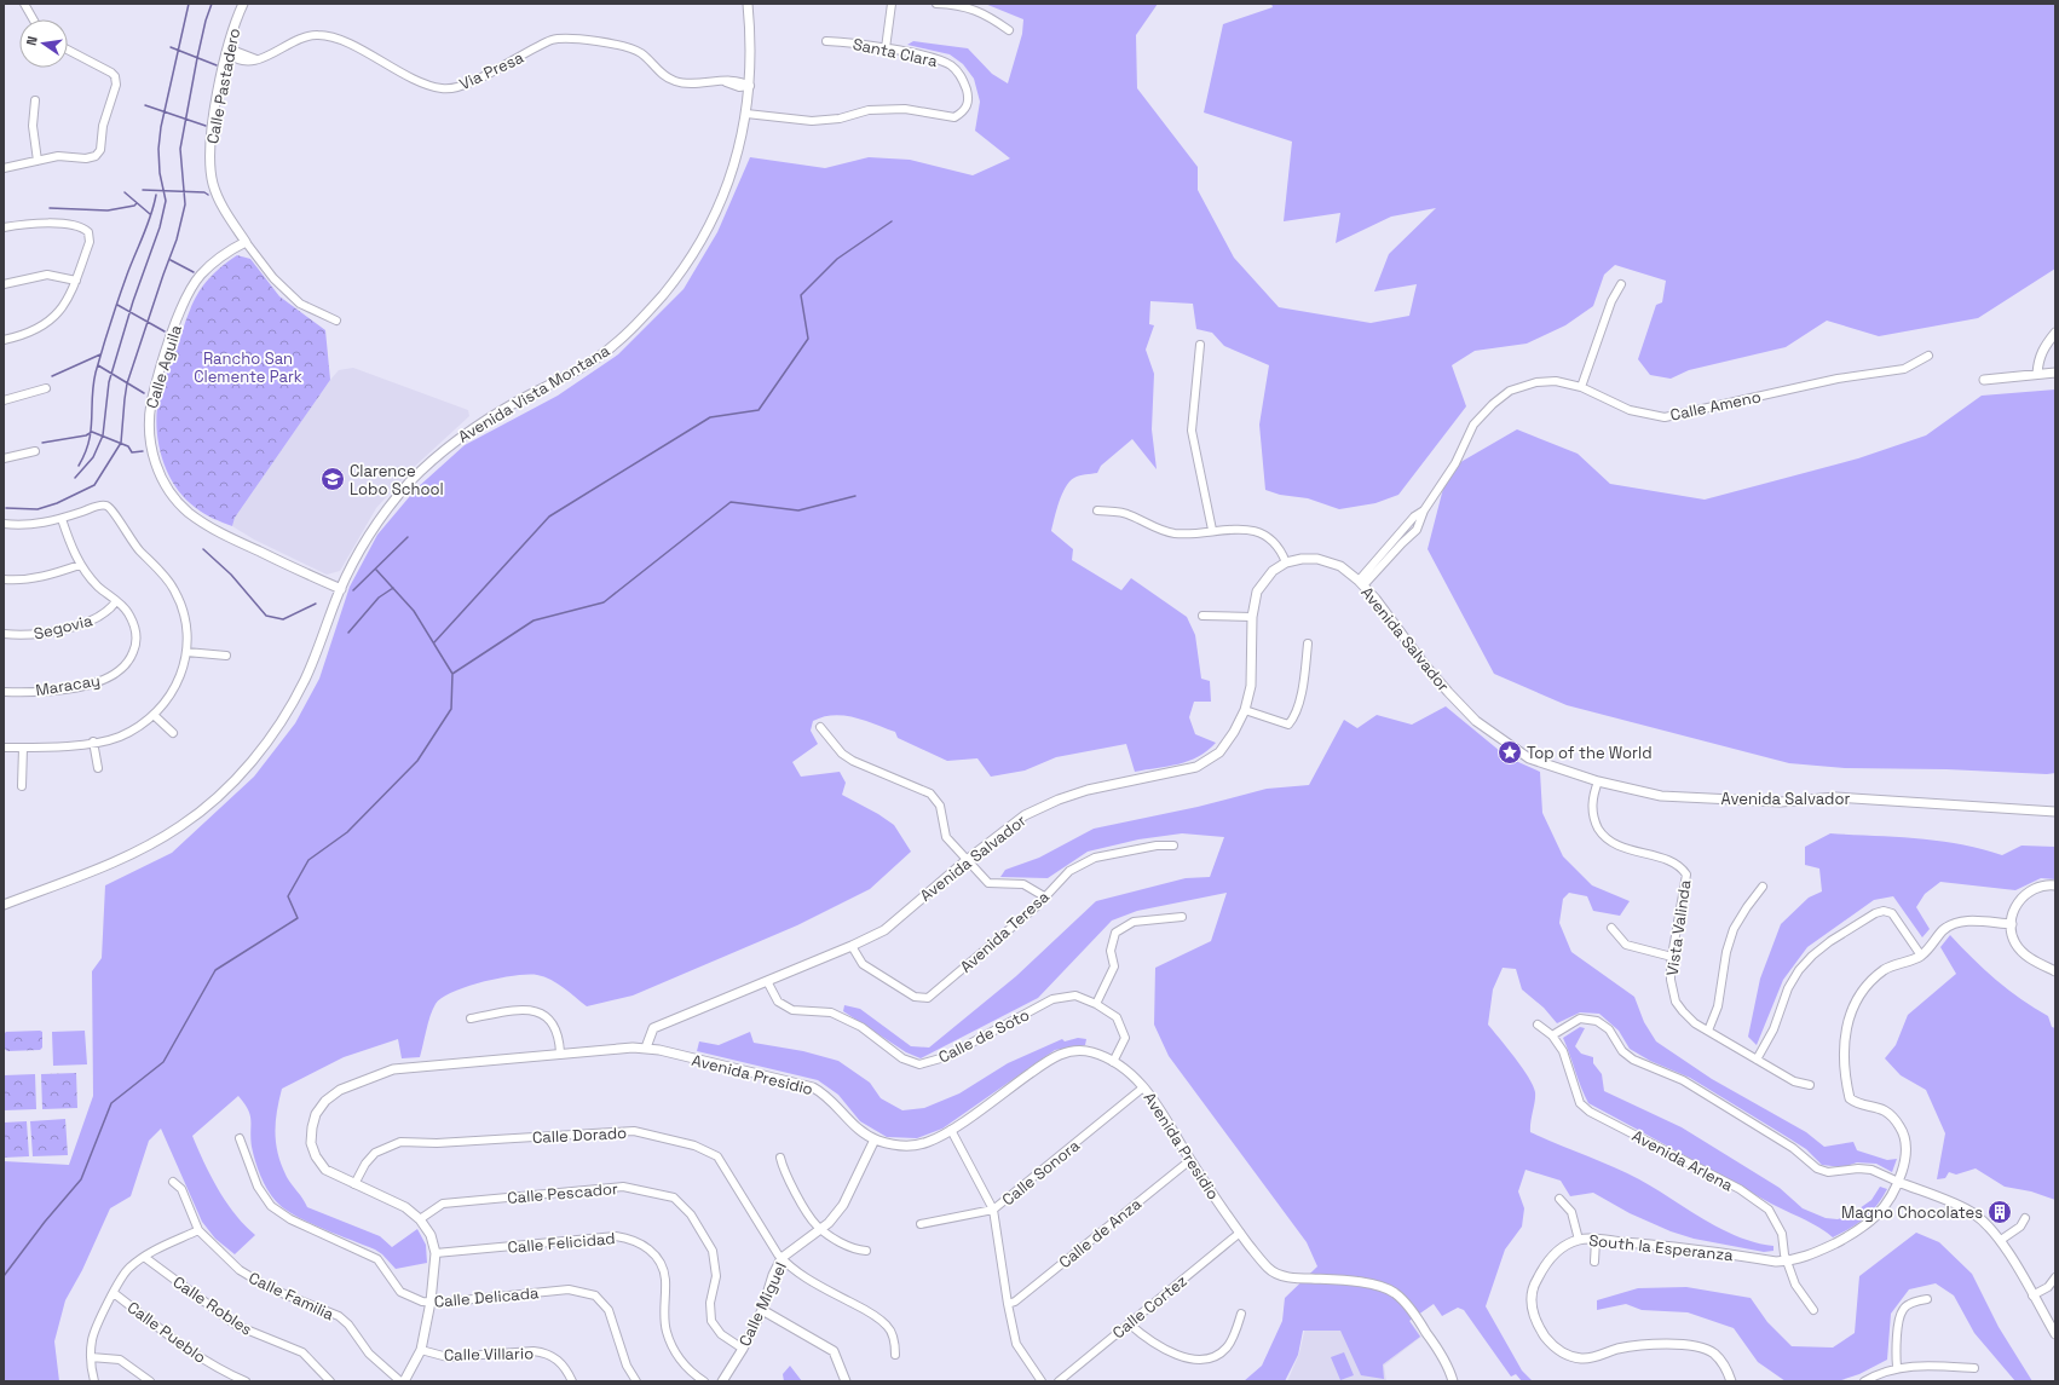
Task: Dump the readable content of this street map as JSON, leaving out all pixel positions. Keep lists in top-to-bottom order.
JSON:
{
  "streets": {
    "street": [
      "Santa Clara",
      "Via Presa",
      "Calle Pastadero",
      "Calle Aguila",
      "Avenida Vista Montana",
      "Calle Ameno",
      "Segovia",
      "Avenida Salvador",
      "Maracay",
      "Vista Valinda",
      "Avenida Teresa",
      "Calle de Soto",
      "Avenida Presidio",
      "Calle Dorado",
      "Avenida Arlena",
      "Calle Sonora",
      "Calle Pescador",
      "Calle de Anza",
      "Calle Felicidad",
      "South la Esperanza",
      "Calle Familia",
      "Calle Delicada",
      "Calle Miguel",
      "Calle Robles",
      "Calle Cortez",
      "Calle Pueblo",
      "Calle Villario"
    ]
  },
  "crossings": [
    ["Santa Clara", "Avenida Vista Montana"],
    ["Via Presa", "Calle Pastadero"],
    ["Via Presa", "Avenida Vista Montana"],
    ["Calle Pastadero", "Calle Aguila"],
    ["Calle Aguila", "Avenida Vista Montana"],
    ["Calle Ameno", "Avenida Salvador"],
    ["Segovia", "Maracay"],
    ["Avenida Salvador", "Vista Valinda"],
    ["Avenida Salvador", "Avenida Teresa"],
    ["Avenida Salvador", "Calle de Soto"],
    ["Avenida Salvador", "Avenida Presidio"],
    ["Calle de Soto", "Avenida Presidio"],
    ["Avenida Presidio", "Calle Dorado"],
    ["Avenida Presidio", "Calle Sonora"],
    ["Avenida Presidio", "Calle Pescador"],
    ["Avenida Presidio", "Calle de Anza"],
    ["Avenida Presidio", "Calle Felicidad"],
    ["Avenida Presidio", "Calle Delicada"],
    ["Avenida Presidio", "Calle Miguel"],
    ["Avenida Presidio", "Calle Cortez"],
    ["Avenida Presidio", "Calle Villario"],
    ["Calle Dorado", "Calle Miguel"],
    ["Avenida Arlena", "South la Esperanza"],
    ["Calle Pescador", "Calle Miguel"]
  ],
  "parks": ["Rancho San Clemente Park"],
  "places": {
    "school or university": ["Clarence Lobo School"],
    "place": ["Top of the World"],
    "building": ["Magno Chocolates"]
  },
  "north": "left"
}
